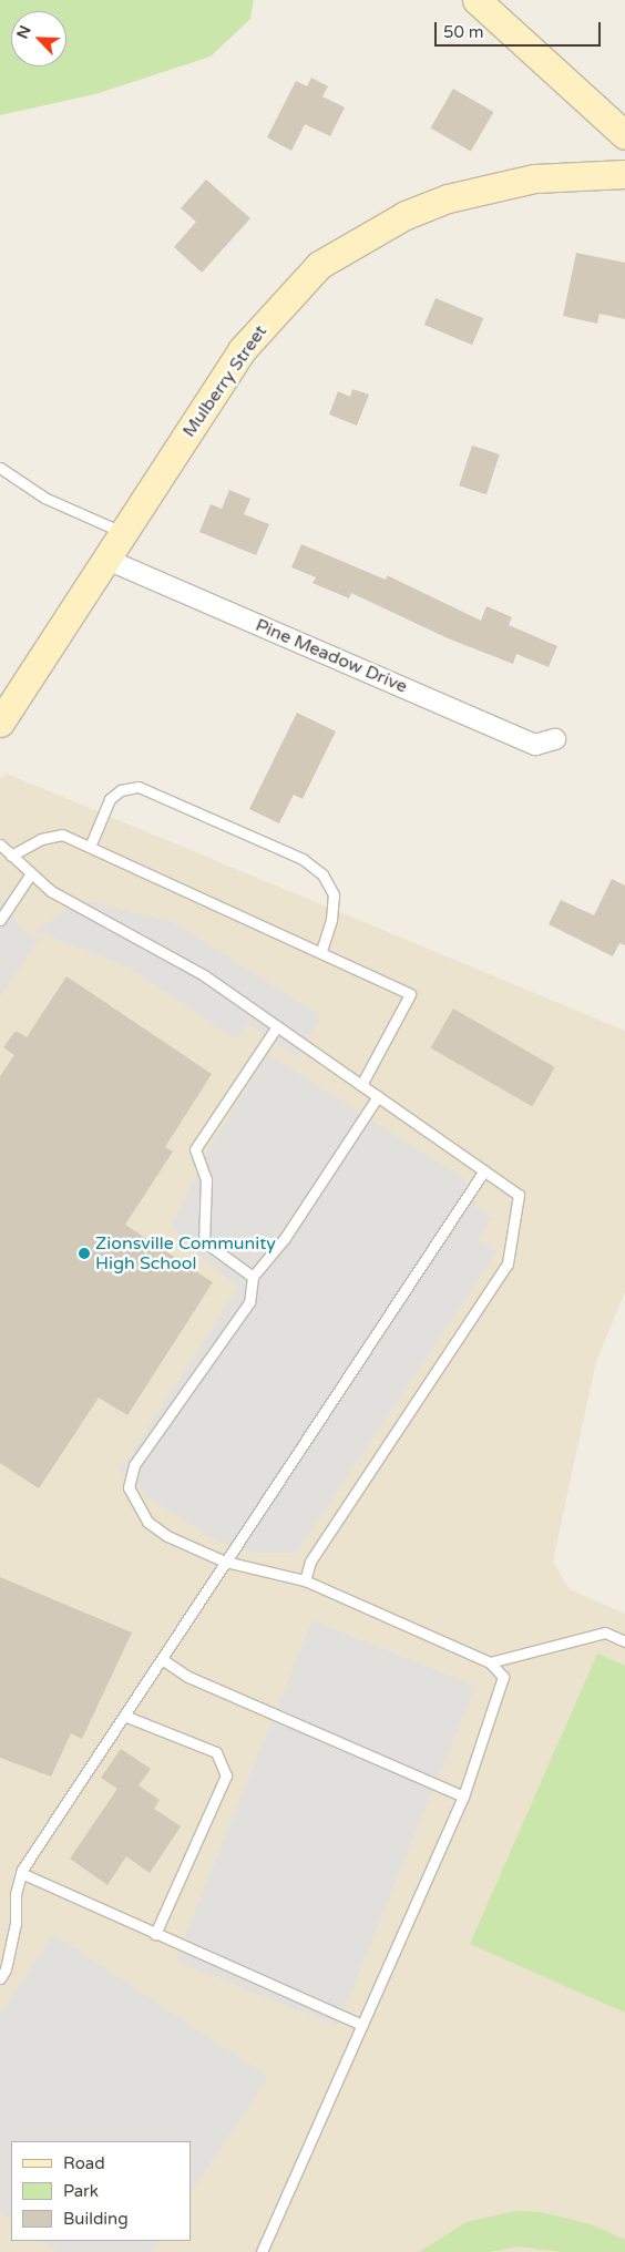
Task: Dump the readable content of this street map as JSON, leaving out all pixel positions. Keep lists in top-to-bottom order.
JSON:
{
  "streets": {
    "street": ["Mulberry Street", "Pine Meadow Drive"]
  },
  "crossings": [
    ["Mulberry Street", "Pine Meadow Drive"]
  ],
  "places": ["Zionsville Community High School"],
  "legend": ["Road", "Park", "Building"],
  "scale_bar": "50 m",
  "north": "top left"
}
